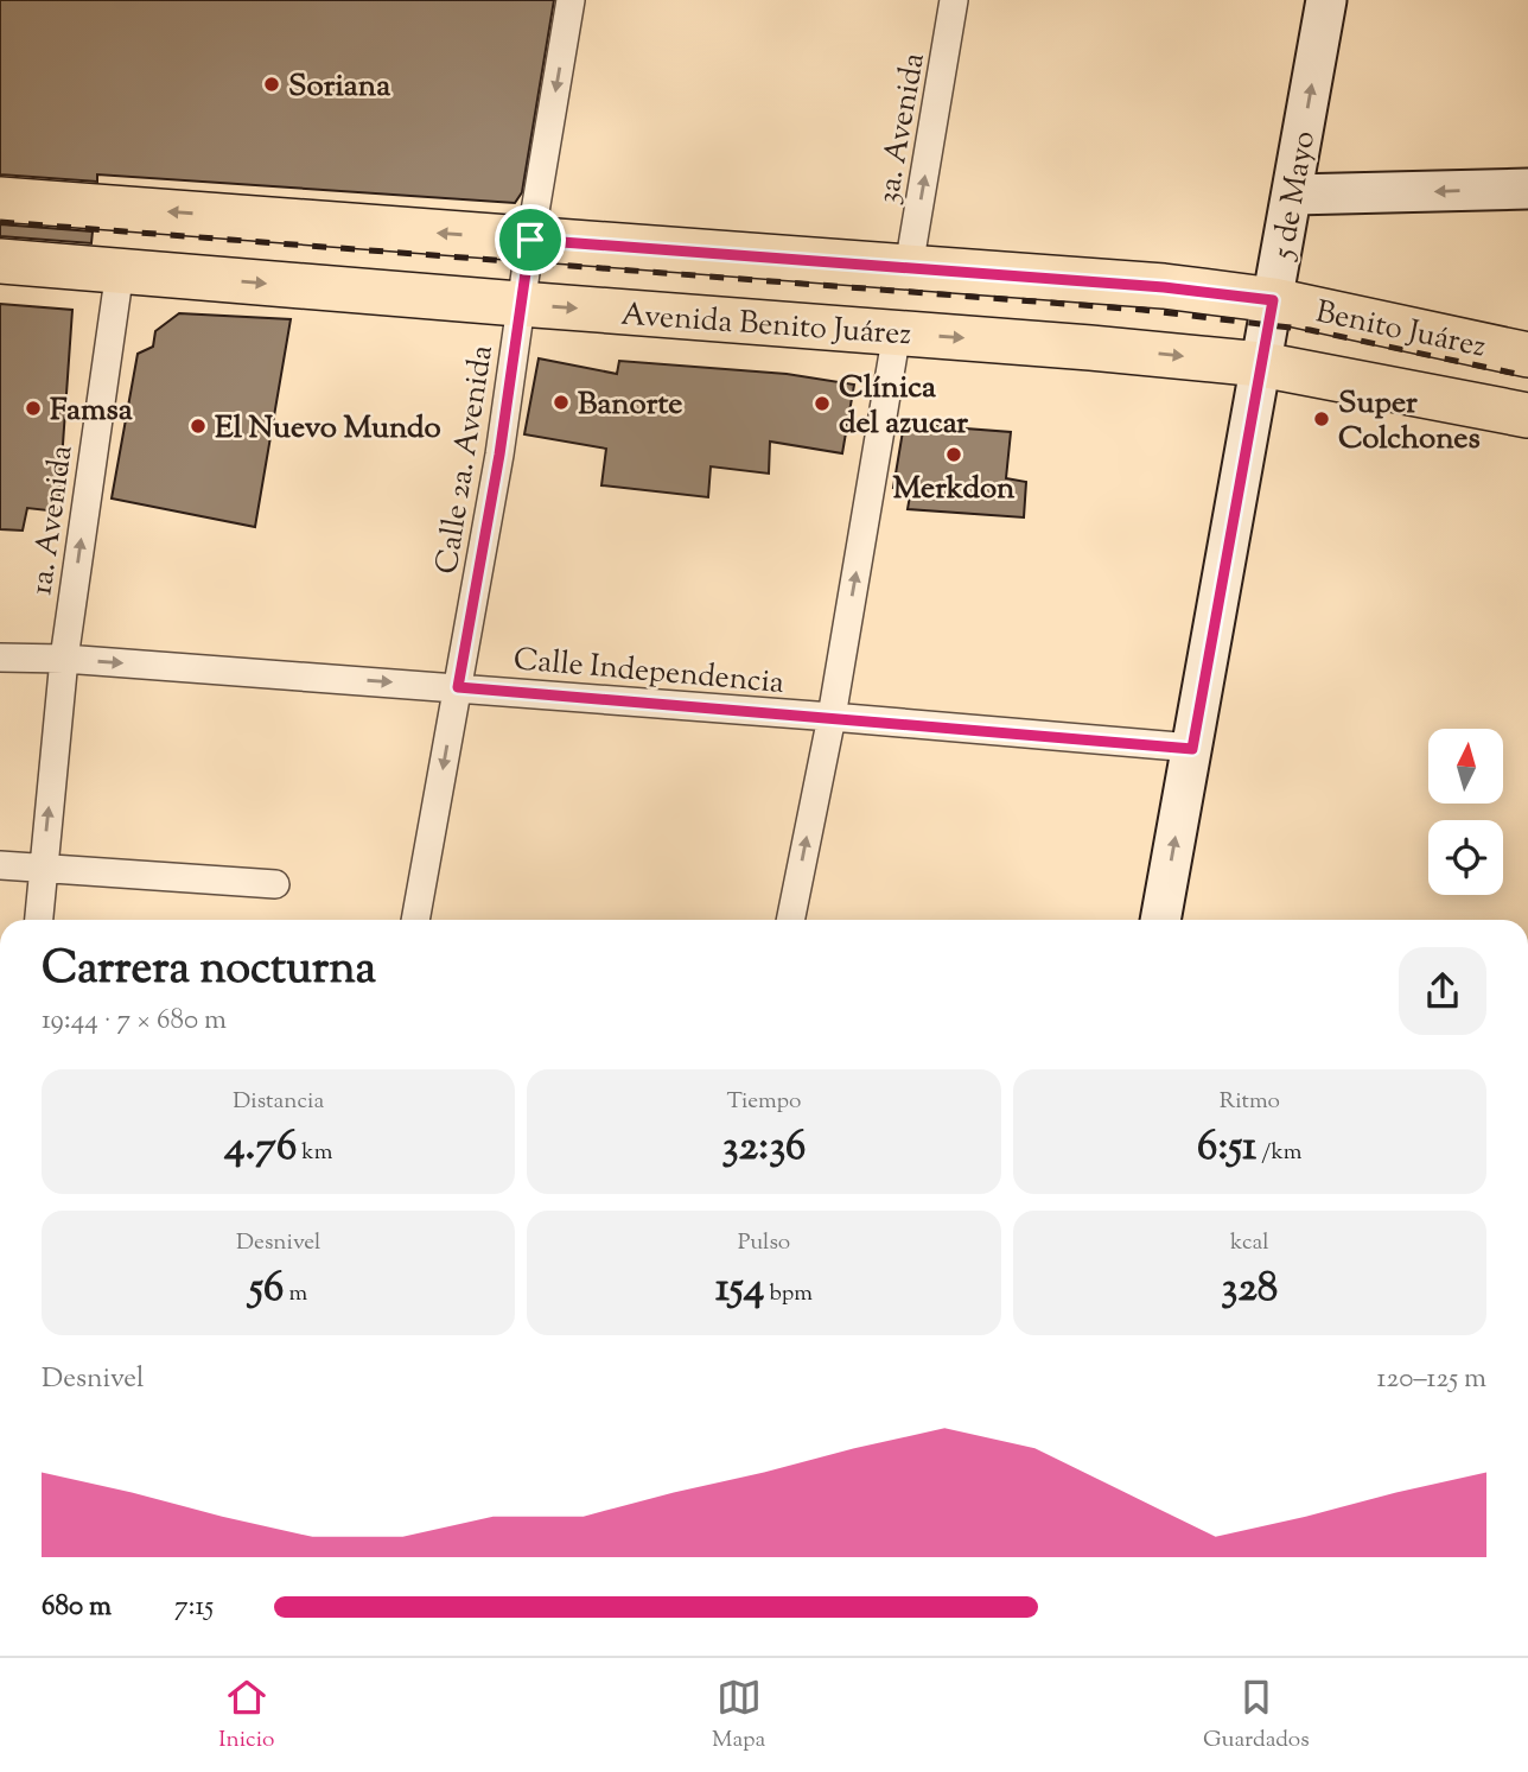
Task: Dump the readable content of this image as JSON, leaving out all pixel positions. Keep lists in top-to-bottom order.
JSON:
{
  "streets": {
    "main road": ["Avenida Benito Juárez", "Benito Juárez"],
    "street": [
      "3a. Avenida",
      "5 de Mayo",
      "Calle 2a. Avenida",
      "1a. Avenida",
      "Calle Independencia"
    ]
  },
  "crossings": [
    ["3a. Avenida", "Benito Juárez"],
    ["5 de Mayo", "Avenida Benito Juárez"],
    ["5 de Mayo", "Benito Juárez"],
    ["5 de Mayo", "Calle Independencia"],
    ["Avenida Benito Juárez", "Calle 2a. Avenida"],
    ["Avenida Benito Juárez", "1a. Avenida"],
    ["Benito Juárez", "Calle 2a. Avenida"],
    ["Calle 2a. Avenida", "Calle Independencia"],
    ["1a. Avenida", "Calle Independencia"]
  ],
  "one_way": [
    "3a. Avenida",
    "5 de Mayo",
    "Calle 2a. Avenida",
    "1a. Avenida"
  ],
  "places": [
    "Soriana",
    "Banorte",
    "Clínica del azucar",
    "Famsa",
    "Super Colchones",
    "El Nuevo Mundo",
    "Merkdon"
  ],
  "north": "top",
  "page": {
    "heading": ["Carrera nocturna", "19:44 · 7 × 680 m"],
    "stats": [
      ["Distancia", "4.76 km"],
      ["Tiempo", "32:36"],
      ["Ritmo", "6:51 /km"],
      ["Desnivel", "56 m"],
      ["Pulso", "154 bpm"],
      ["kcal", "328"]
    ],
    "chart": ["Desnivel", "120–125 m"],
    "list": [
      {
        "name": "680 m",
        "note": "7:15"
      }
    ],
    "tabs": ["Inicio", "Mapa", "Guardados"]
  }
}
